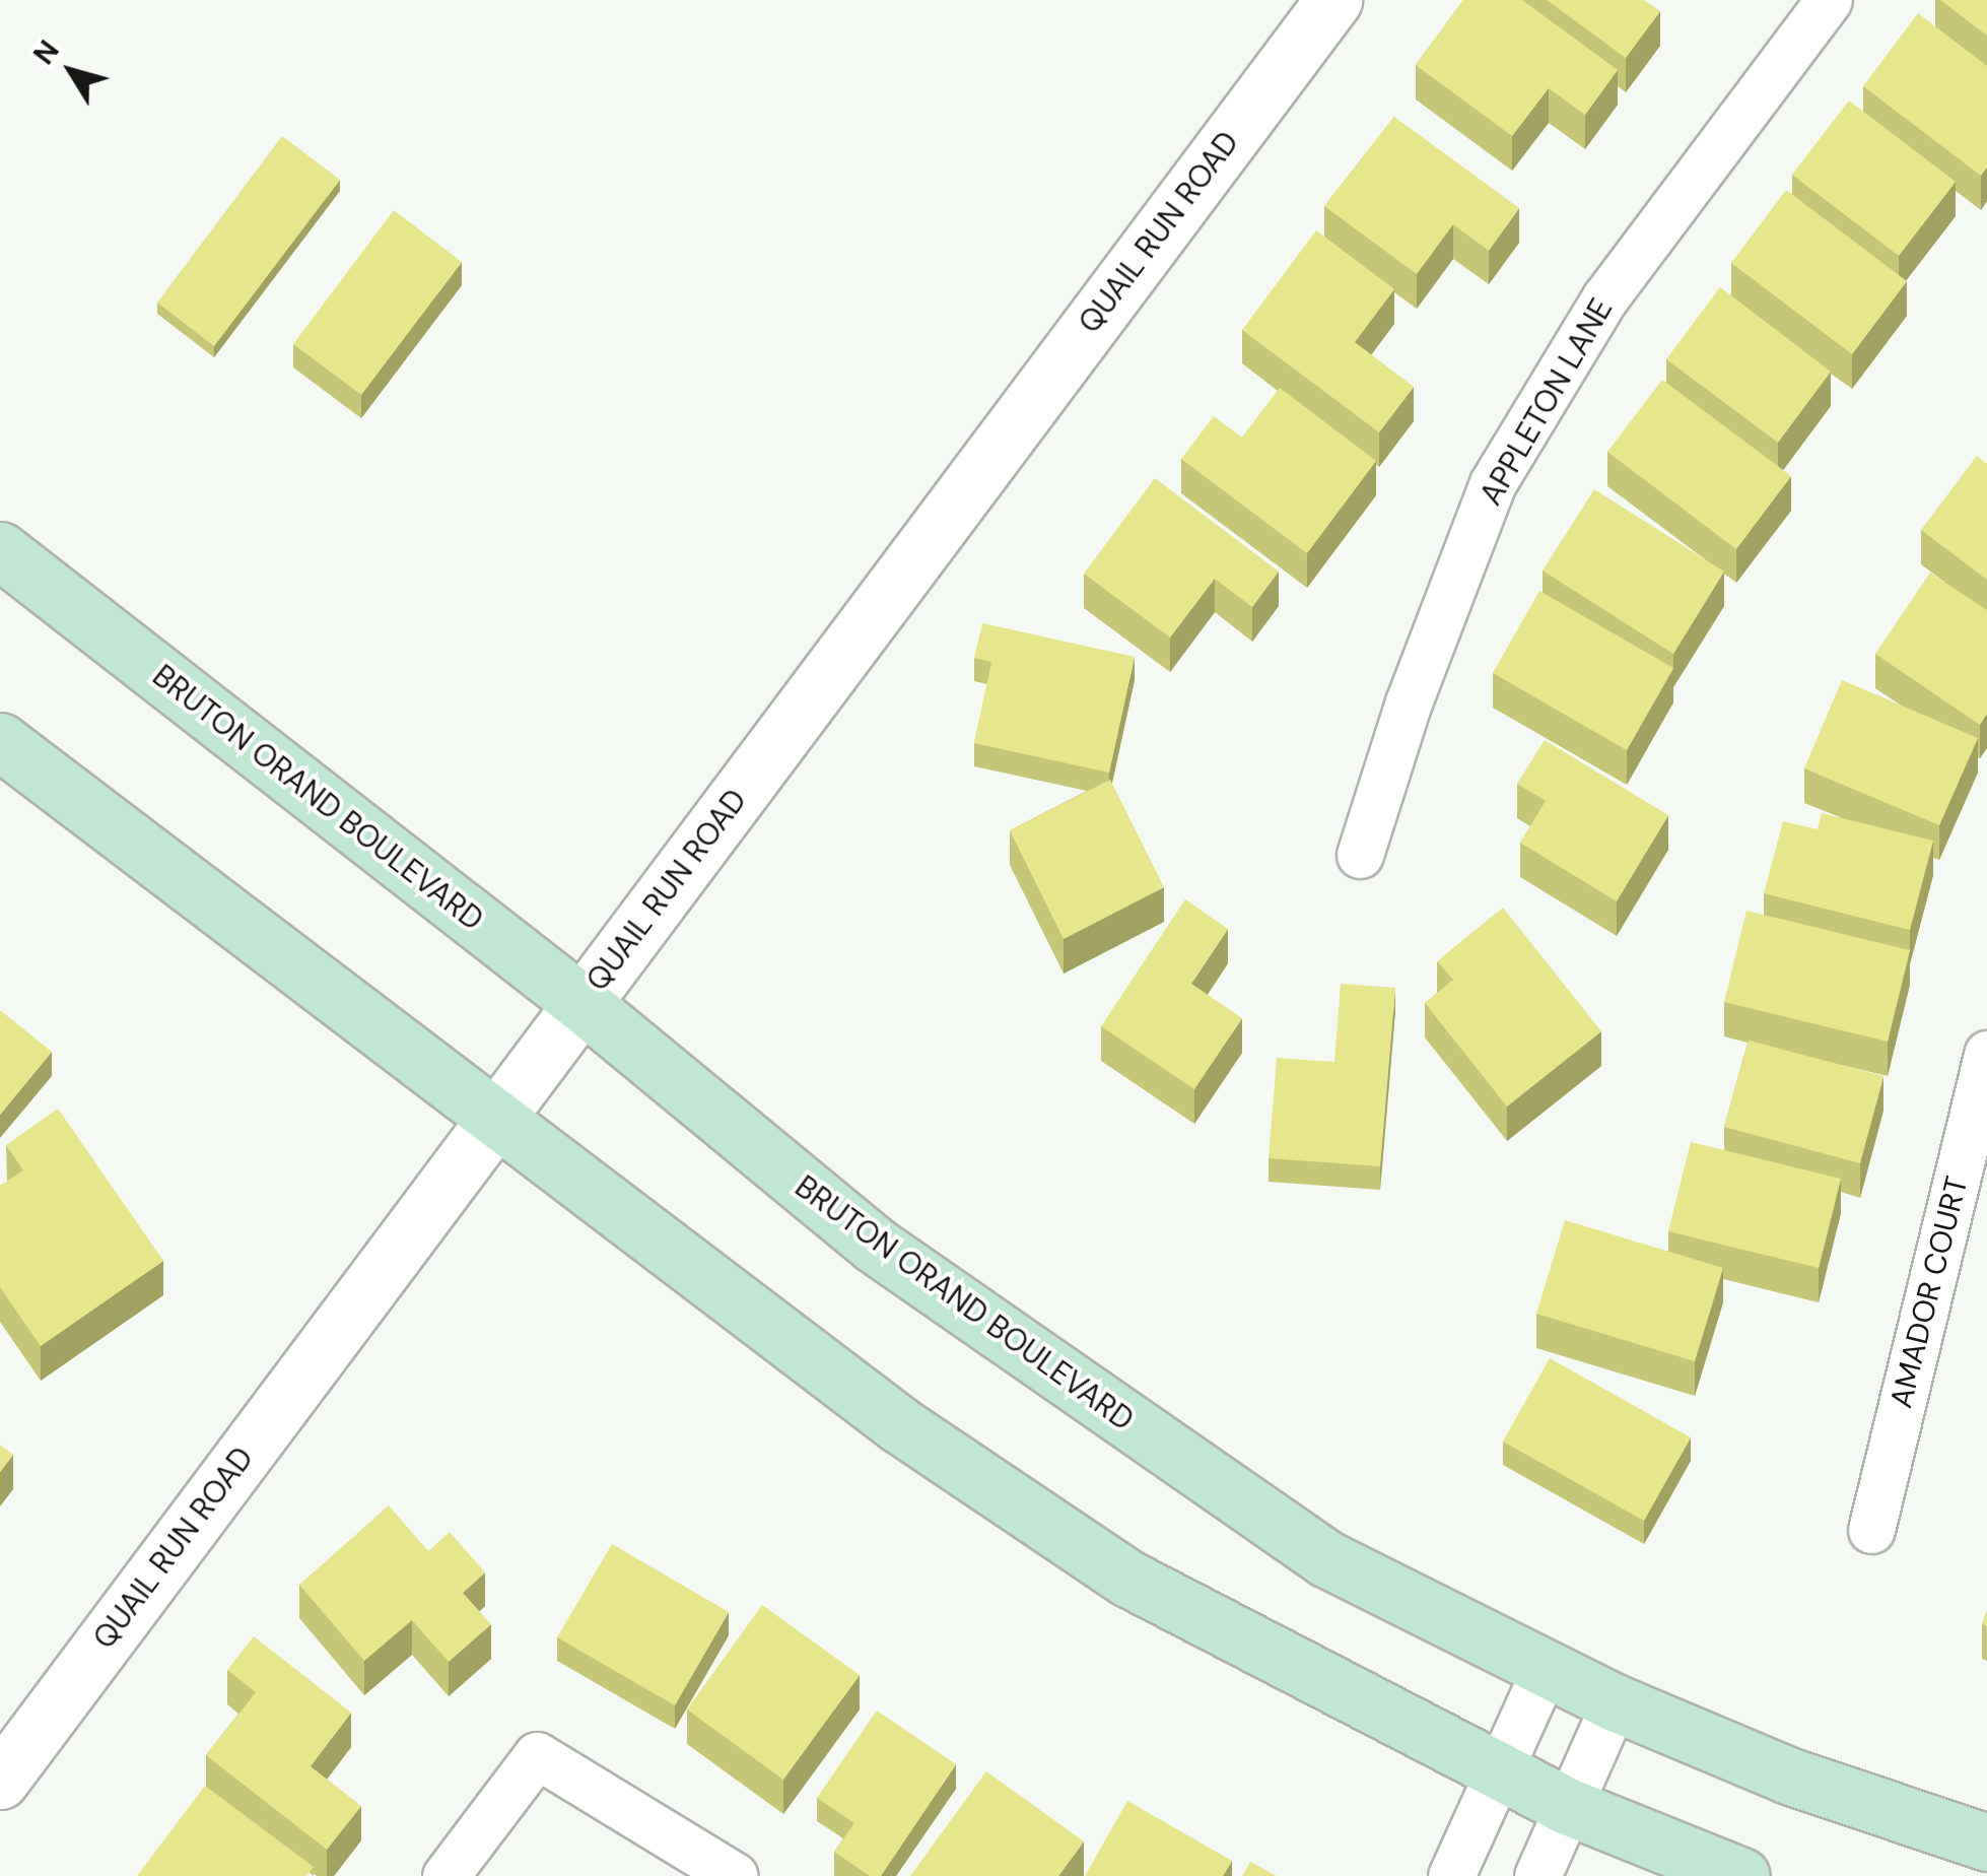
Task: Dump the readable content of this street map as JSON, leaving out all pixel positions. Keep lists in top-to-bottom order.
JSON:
{
  "streets": {
    "main road": ["BRUTON ORAND BOULEVARD"],
    "street": ["QUAIL RUN ROAD", "APPLETON LANE", "AMADOR COURT"]
  },
  "crossings": [
    ["QUAIL RUN ROAD", "BRUTON ORAND BOULEVARD"]
  ],
  "north": "top left"
}
